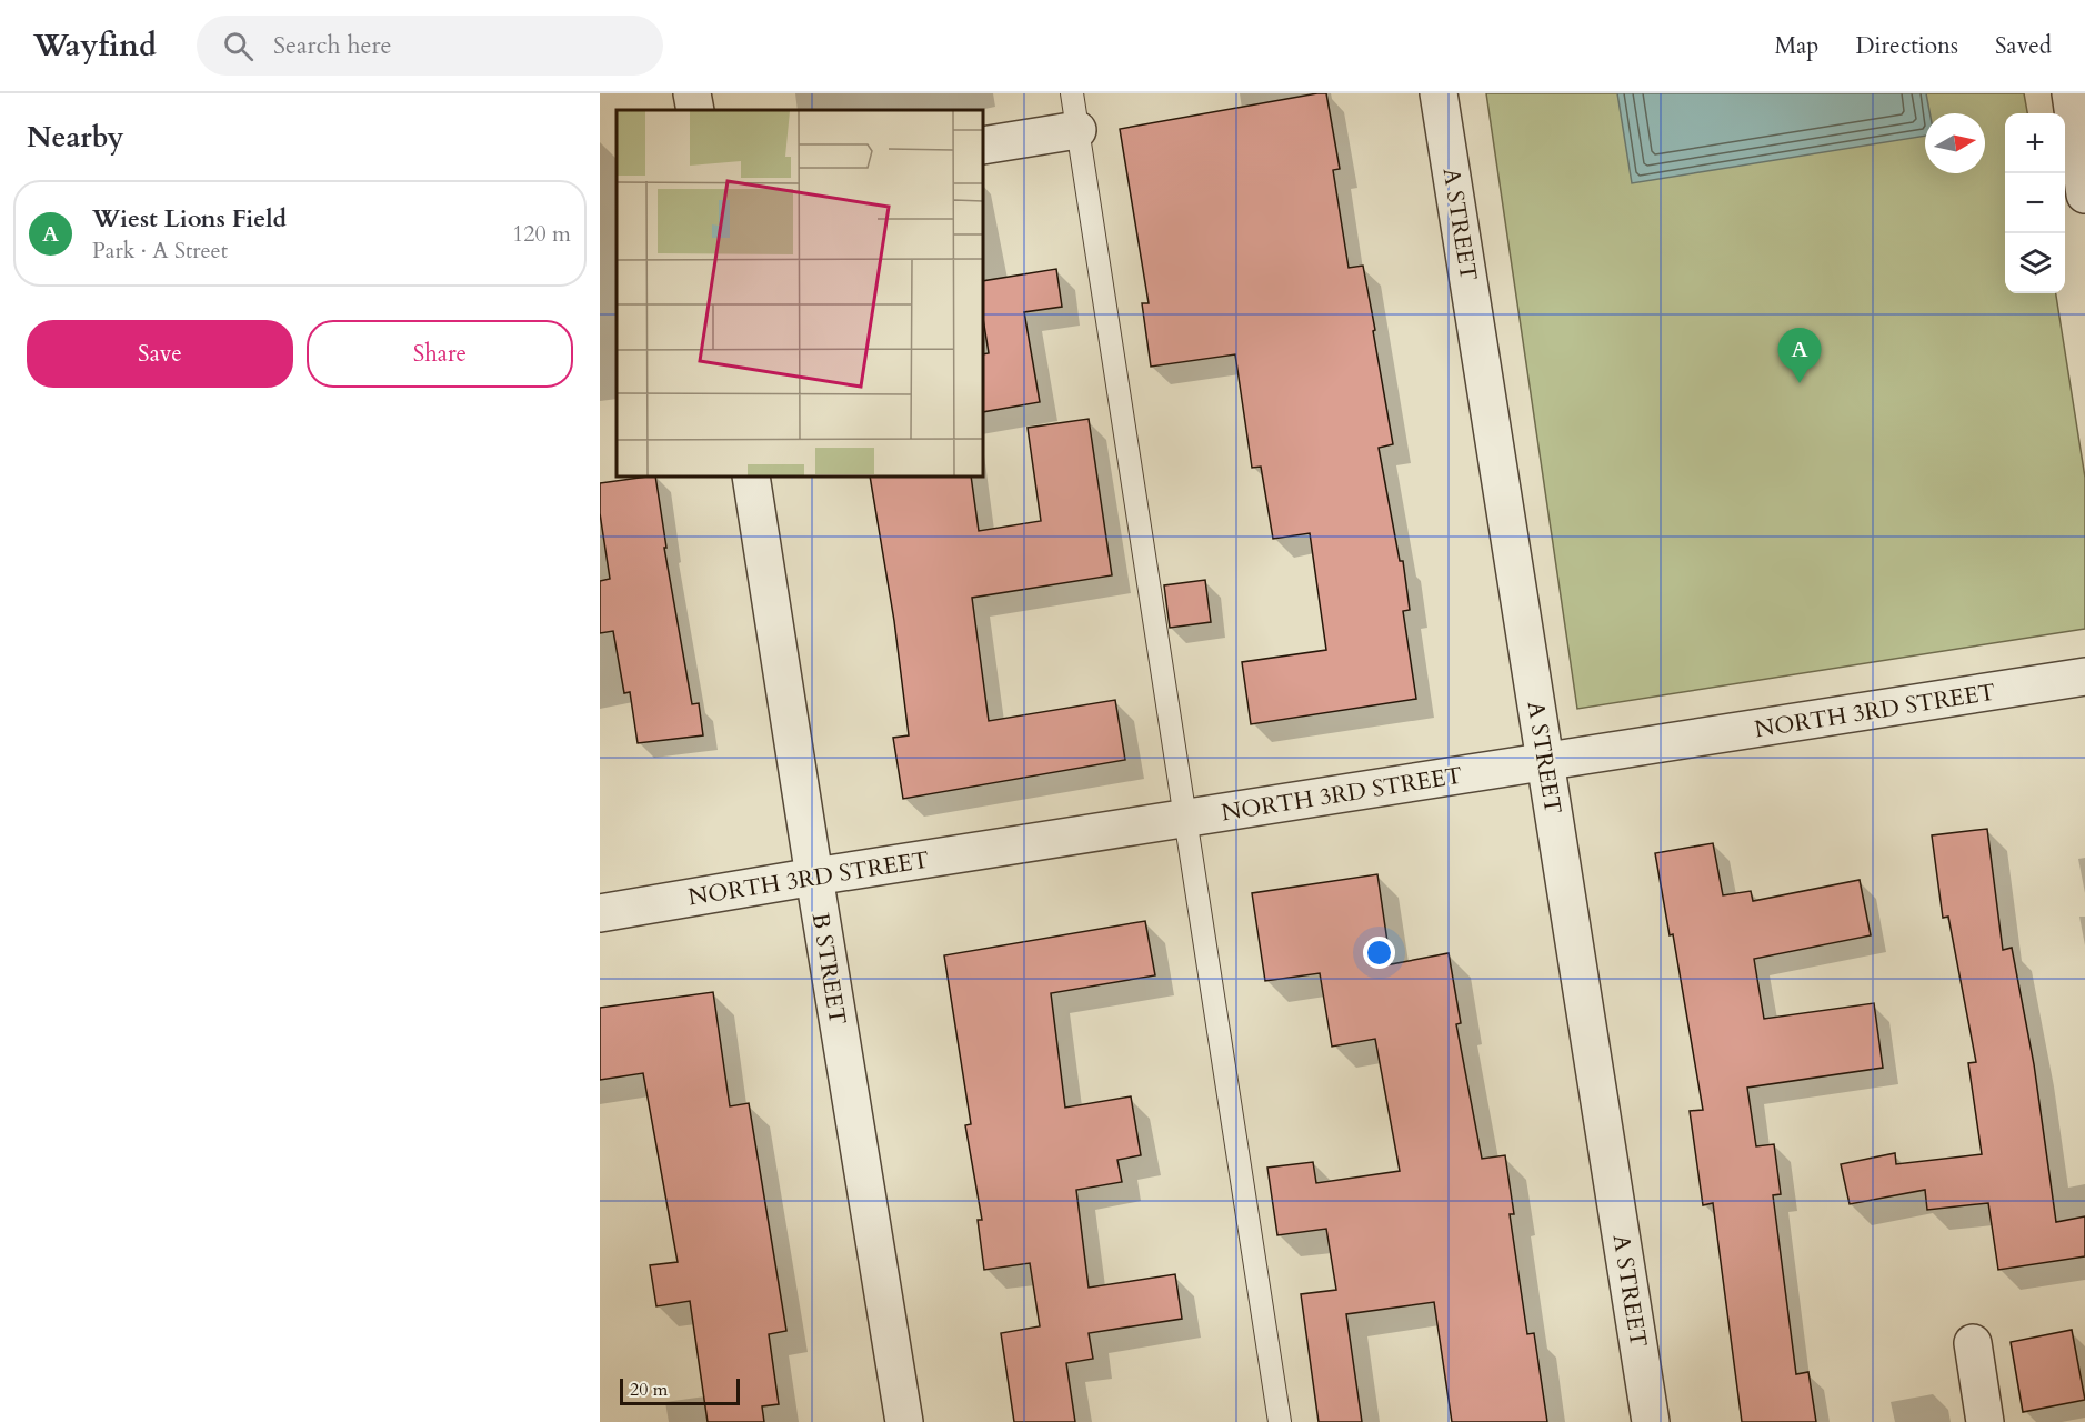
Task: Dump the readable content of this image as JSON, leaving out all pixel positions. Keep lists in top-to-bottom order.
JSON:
{
  "streets": {
    "street": ["A STREET", "NORTH 3RD STREET", "B STREET"]
  },
  "crossings": [
    ["A STREET", "NORTH 3RD STREET"],
    ["NORTH 3RD STREET", "B STREET"]
  ],
  "scale_bar": "20 m",
  "north": "right",
  "page": {
    "header": "Wayfind",
    "search": "Search here",
    "nav": ["Map", "Directions", "Saved"],
    "heading": "Nearby",
    "map_buttons": ["+", "−"],
    "list": [
      {
        "mark": "A",
        "name": "Wiest Lions Field",
        "note": "Park · A Street",
        "value": "120 m"
      }
    ],
    "buttons": ["Save", "Share"],
    "pins": "A",
    "scale": "20 m"
  }
}
